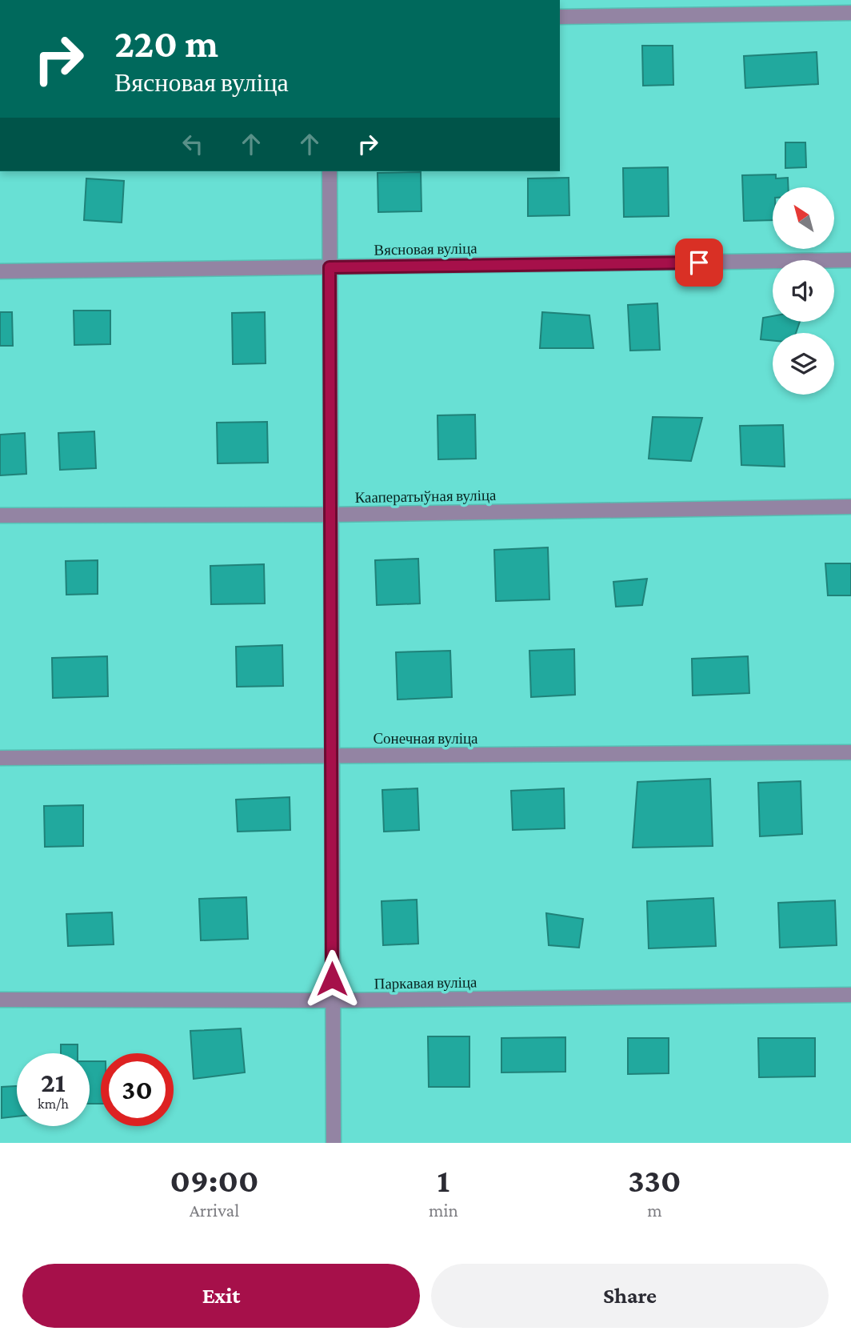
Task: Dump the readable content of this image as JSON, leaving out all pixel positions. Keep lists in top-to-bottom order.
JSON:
{
  "streets": {
    "street": [
      "Вясновая вуліца",
      "Кааператыўная вуліца",
      "Сонечная вуліца",
      "Паркавая вуліца"
    ]
  },
  "north": "top left",
  "page": {
    "turn": ["220 m", "Вясновая вуліца"],
    "speed": "21 km/h",
    "limit": "30",
    "eta": [
      "09:00",
      "Arrival",
      "1",
      "min",
      "330",
      "m"
    ],
    "buttons": ["Exit", "Share"]
  }
}
